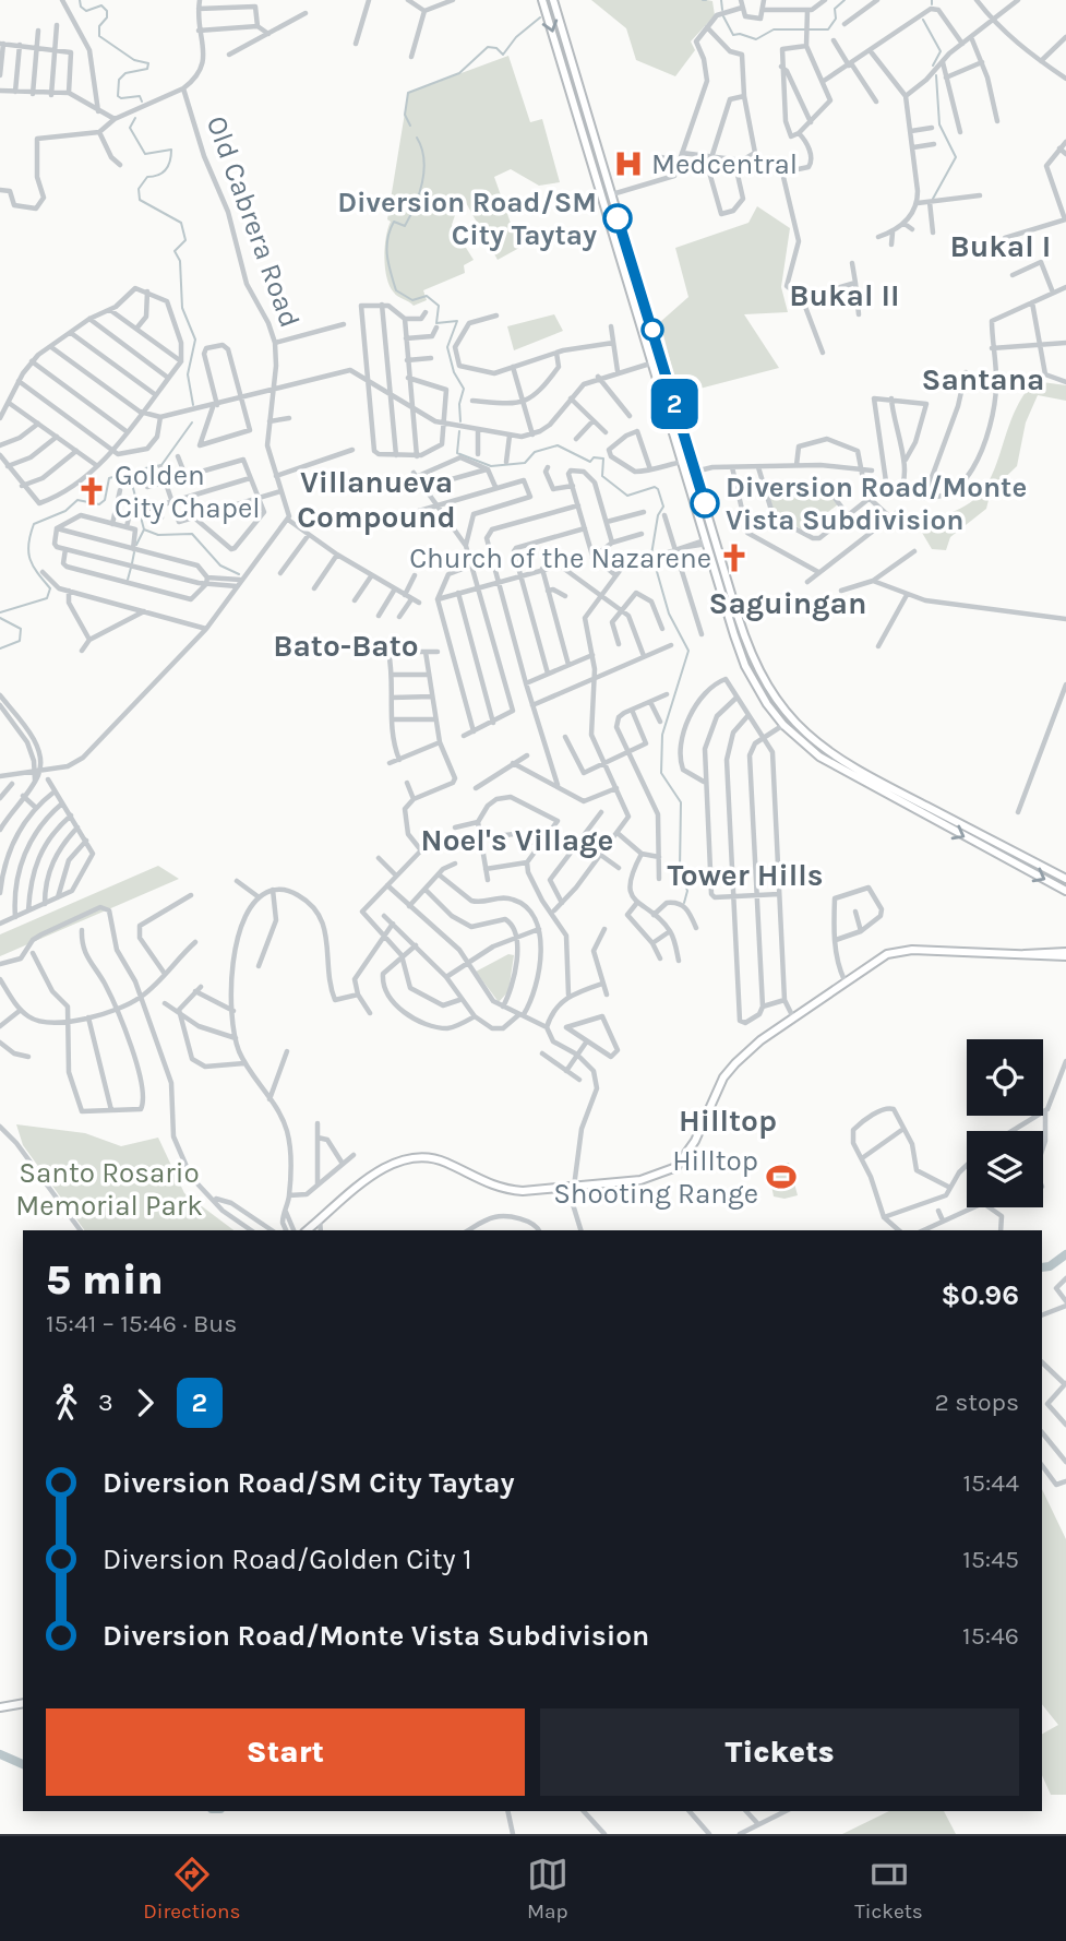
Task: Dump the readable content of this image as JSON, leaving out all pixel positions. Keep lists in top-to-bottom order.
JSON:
{
  "streets": {
    "street": ["Old Cabrera Road"]
  },
  "districts": [
    "Bukal I",
    "Bukal II",
    "Santana",
    "Villanueva Compound",
    "Saguingan",
    "Bato-Bato",
    "Noel's Village",
    "Tower Hills",
    "Hilltop"
  ],
  "parks": ["Santo Rosario Memorial Park"],
  "places": {
    "hospital": ["Medcentral"],
    "other": ["Diversion Road/SM City Taytay", "Diversion Road/Monte Vista Subdivision"],
    "church": ["Golden City Chapel", "Church of the Nazarene"],
    "sports": ["Hilltop Shooting Range"]
  },
  "lines": ["bus line 2"],
  "page": {
    "on_map": "2",
    "heading": ["5 min", "15:41 – 15:46 · Bus", "$0.96"],
    "legs": ["3", "2", "2 stops"],
    "list": [
      {
        "name": "Diversion Road/SM City Taytay",
        "value": "15:44"
      },
      {
        "name": "Diversion Road/Golden City 1",
        "value": "15:45"
      },
      {
        "name": "Diversion Road/Monte Vista Subdivision",
        "value": "15:46"
      }
    ],
    "buttons": ["Start", "Tickets"],
    "tabs": ["Directions", "Map", "Tickets"]
  }
}
